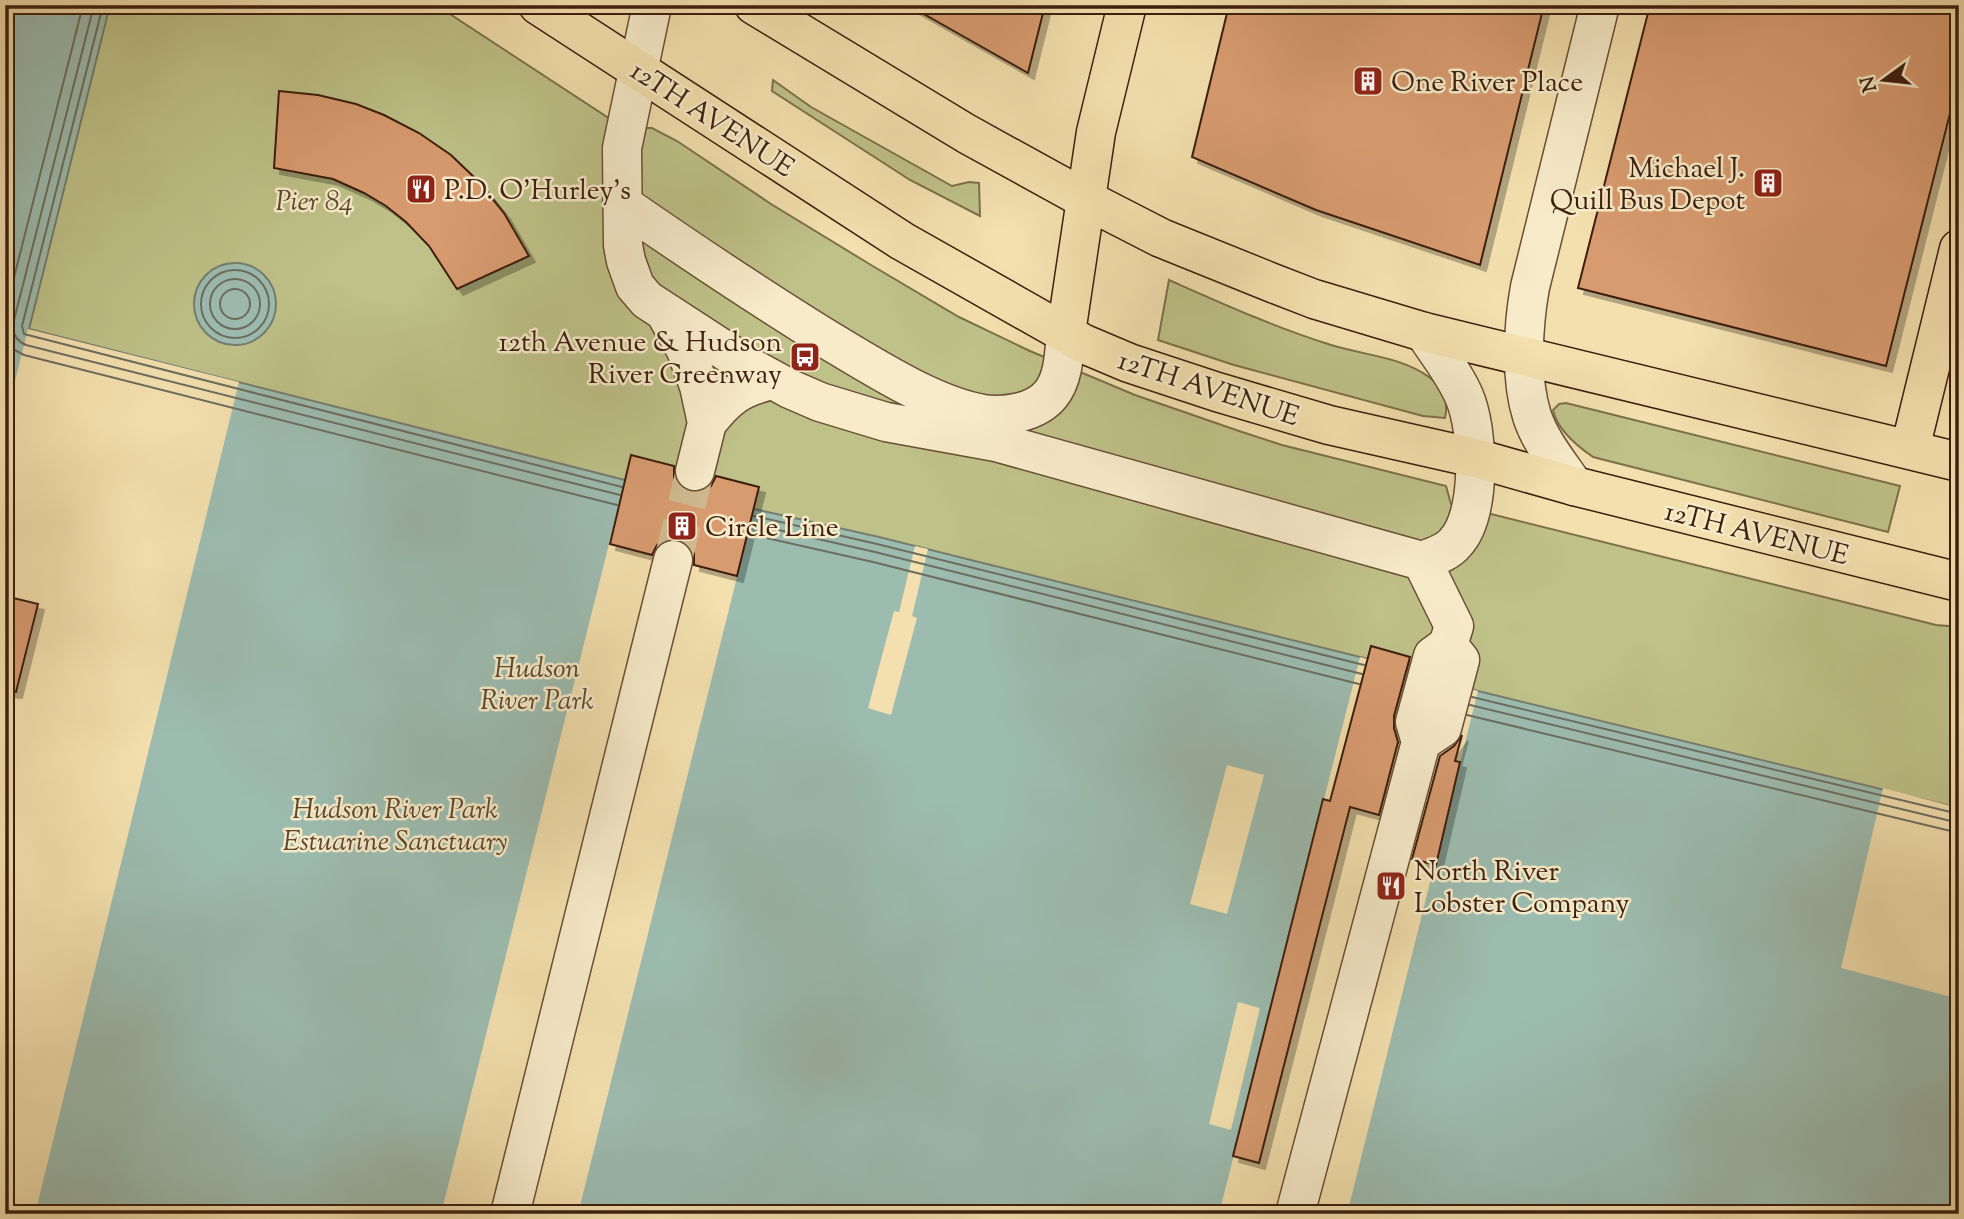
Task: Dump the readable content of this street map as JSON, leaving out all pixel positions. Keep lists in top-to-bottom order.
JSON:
{
  "streets": {
    "main road": ["12TH AVENUE"]
  },
  "parks": ["Pier 84", "Hudson River Park", "Hudson River Park Estuarine Sanctuary"],
  "places": {
    "building": ["One River Place", "Michael J. Quill Bus Depot", "Circle Line"],
    "restaurant": ["P.D. O'Hurley's", "North River Lobster Company"],
    "bus stop": ["12th Avenue & Hudson River Greenway"]
  },
  "north": "left"
}
